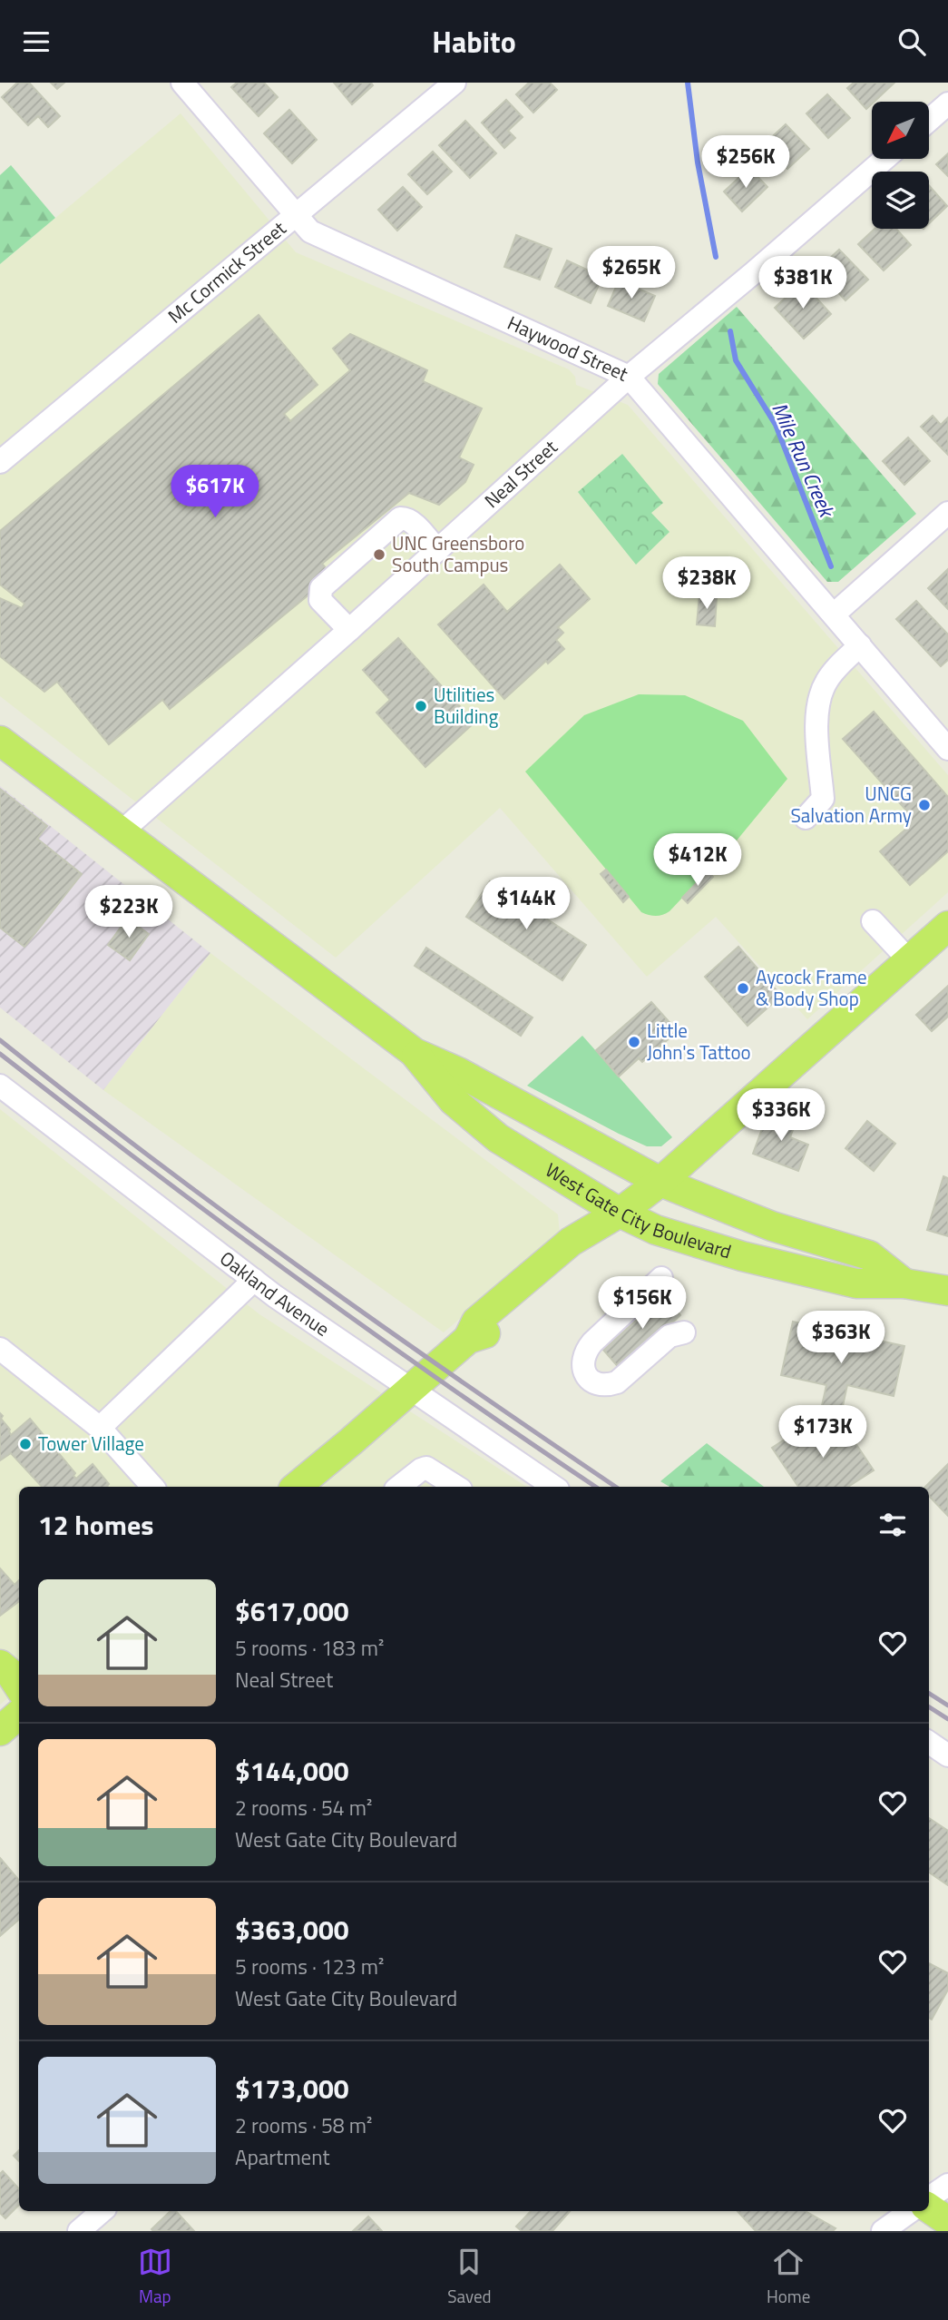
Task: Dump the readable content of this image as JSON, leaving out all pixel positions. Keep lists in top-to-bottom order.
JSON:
{
  "streets": {
    "main road": ["West Gate City Boulevard"],
    "street": [
      "Mc Cormick Street",
      "Haywood Street",
      "Neal Street",
      "Oakland Avenue"
    ]
  },
  "crossings": [
    ["Mc Cormick Street", "Haywood Street"],
    ["Haywood Street", "Neal Street"],
    ["Neal Street", "West Gate City Boulevard"]
  ],
  "water": ["Mile Run Creek"],
  "places": [
    "UNC Greensboro South Campus",
    "Utilities Building",
    "UNCG Salvation Army",
    "Aycock Frame & Body Shop",
    "Little John's Tattoo",
    "Tower Village"
  ],
  "north": "bottom left",
  "page": {
    "header": "Habito",
    "price": [
      "$256K",
      "$265K",
      "$381K",
      "$617K",
      "$238K",
      "$412K",
      "$144K",
      "$223K",
      "$336K",
      "$156K",
      "$363K",
      "$173K"
    ],
    "heading": "12 homes",
    "list": [
      {
        "name": "$617,000",
        "note": "5 rooms · 183 m² · Neal Street"
      },
      {
        "name": "$144,000",
        "note": "2 rooms · 54 m² · West Gate City Boulevard"
      },
      {
        "name": "$363,000",
        "note": "5 rooms · 123 m² · West Gate City Boulevard"
      },
      {
        "name": "$173,000",
        "note": "2 rooms · 58 m² · Apartment"
      }
    ],
    "tabs": ["Map", "Saved", "Home"]
  }
}
